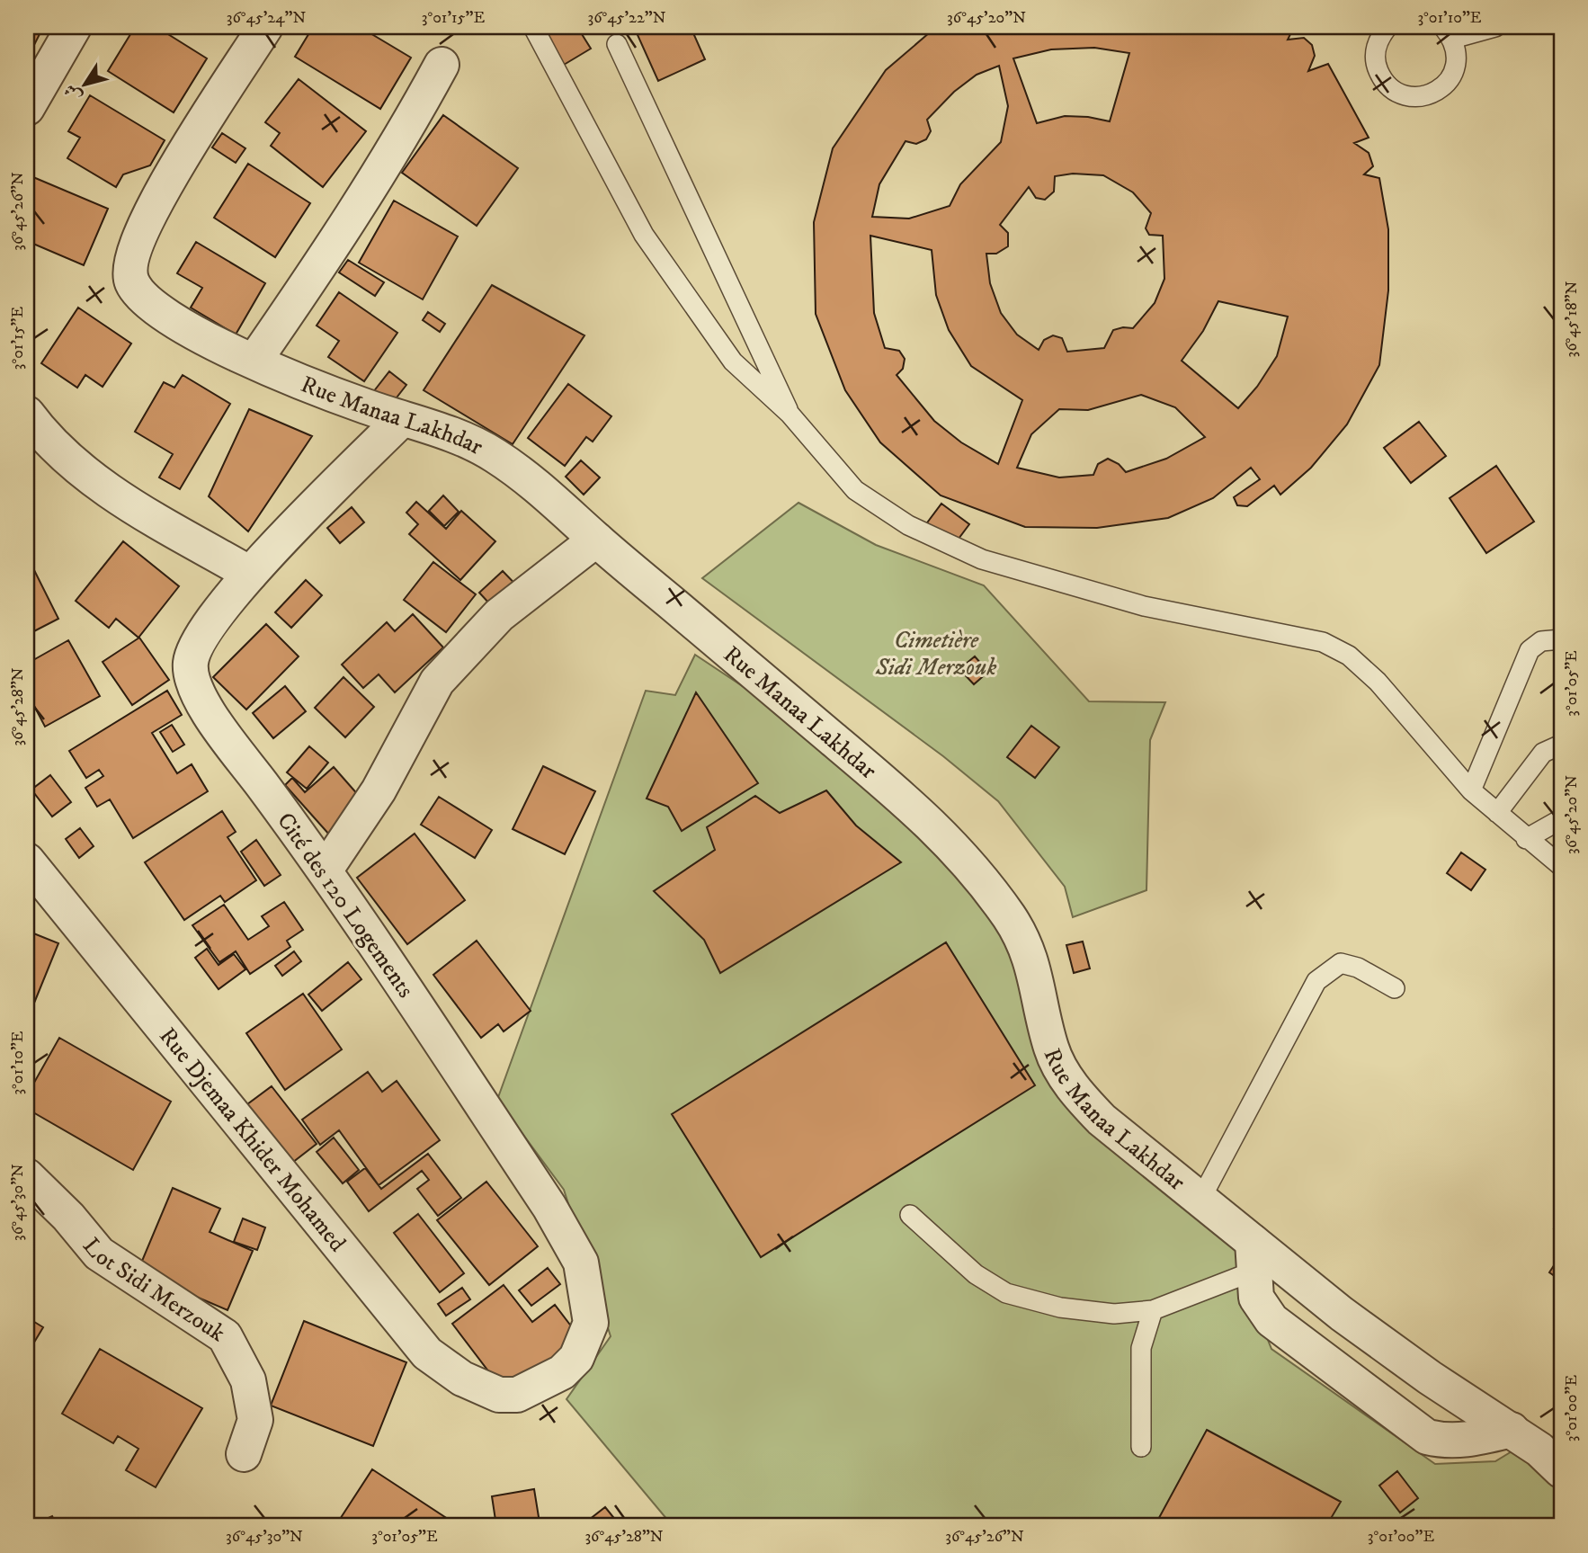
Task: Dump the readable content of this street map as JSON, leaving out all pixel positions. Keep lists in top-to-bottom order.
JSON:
{
  "streets": {
    "street": [
      "Rue Manaa Lakhdar",
      "Cité des 120 Logements",
      "Rue Djemaa Khider Mohamed",
      "Lot Sidi Merzouk"
    ]
  },
  "crossings": [
    ["Rue Manaa Lakhdar", "Cité des 120 Logements"],
    ["Cité des 120 Logements", "Rue Djemaa Khider Mohamed"]
  ],
  "parks": ["Cimetière Sidi Merzouk"],
  "north": "bottom left",
  "coordinates": [
    "36°45'24\"N",
    "3°01'15\"E",
    "36°45'22\"N",
    "36°45'20\"N",
    "3°01'10\"E",
    "36°45'26\"N",
    "36°45'18\"N",
    "3°01'05\"E",
    "36°45'28\"N",
    "36°45'30\"N",
    "3°01'00\"E"
  ]
}
